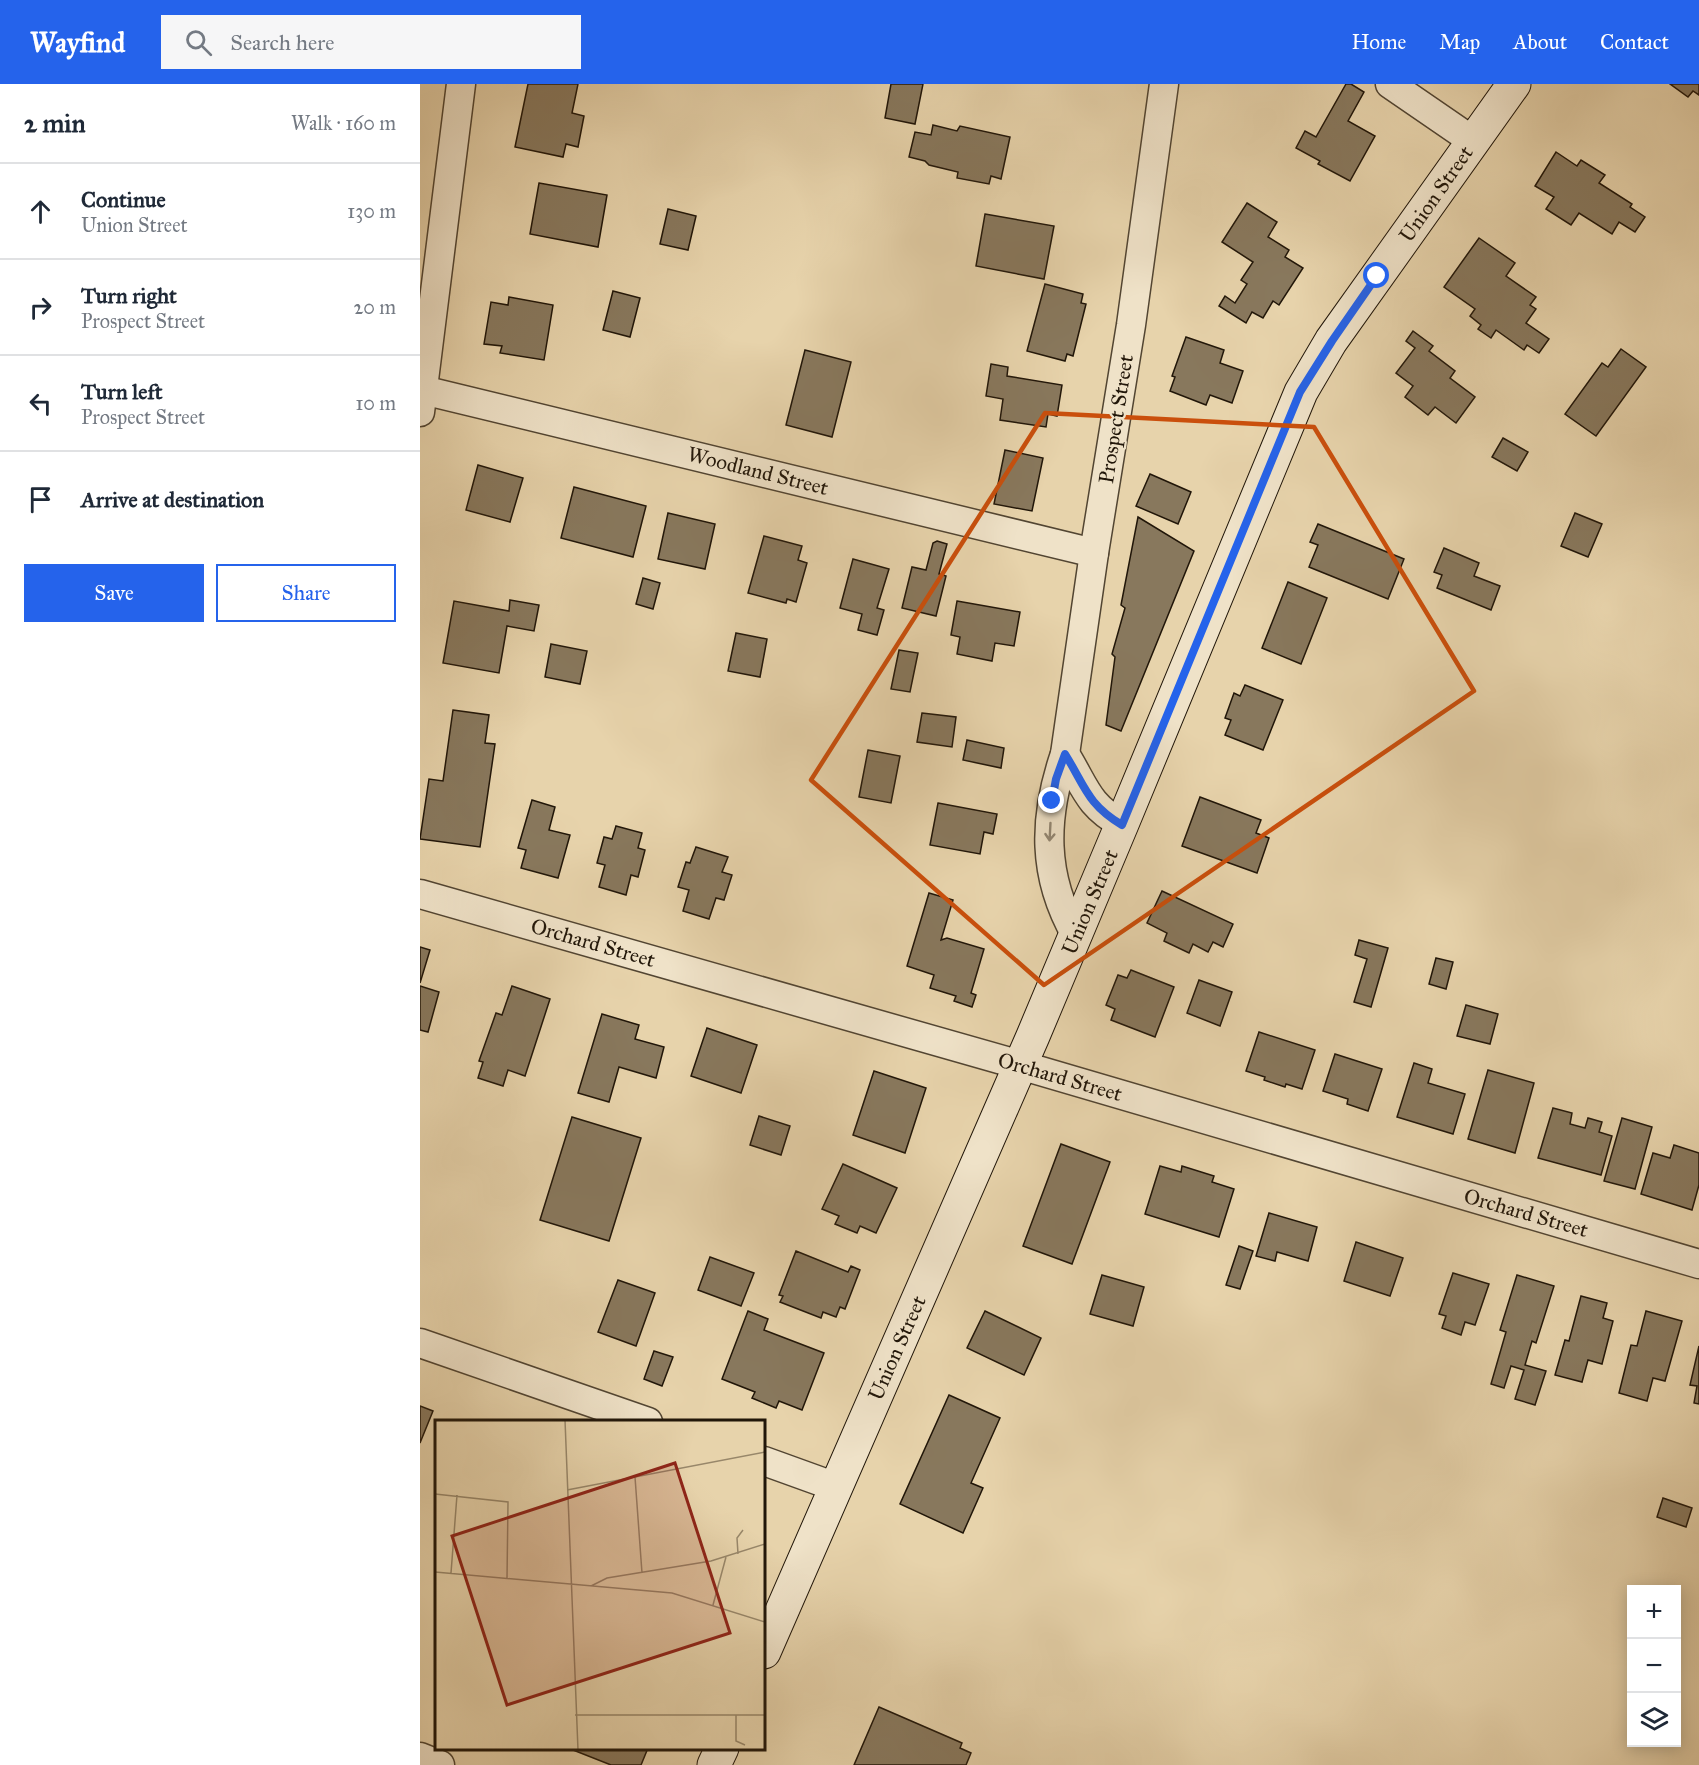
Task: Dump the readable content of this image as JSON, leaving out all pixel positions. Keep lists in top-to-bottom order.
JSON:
{
  "streets": {
    "main road": ["Union Street"],
    "street": ["Prospect Street", "Woodland Street", "Orchard Street"]
  },
  "crossings": [
    ["Union Street", "Prospect Street"],
    ["Union Street", "Orchard Street"],
    ["Prospect Street", "Woodland Street"]
  ],
  "page": {
    "header": "Wayfind",
    "search": "Search here",
    "nav": [
      "Home",
      "Map",
      "About",
      "Contact"
    ],
    "heading": ["2 min", "Walk · 160 m"],
    "list": [
      ["Continue", "Union Street", "130 m"],
      ["Turn right", "Prospect Street", "20 m"],
      ["Turn left", "Prospect Street", "10 m"],
      "Arrive at destination"
    ],
    "buttons": ["Save", "Share"],
    "map_buttons": ["+", "−"]
  }
}
